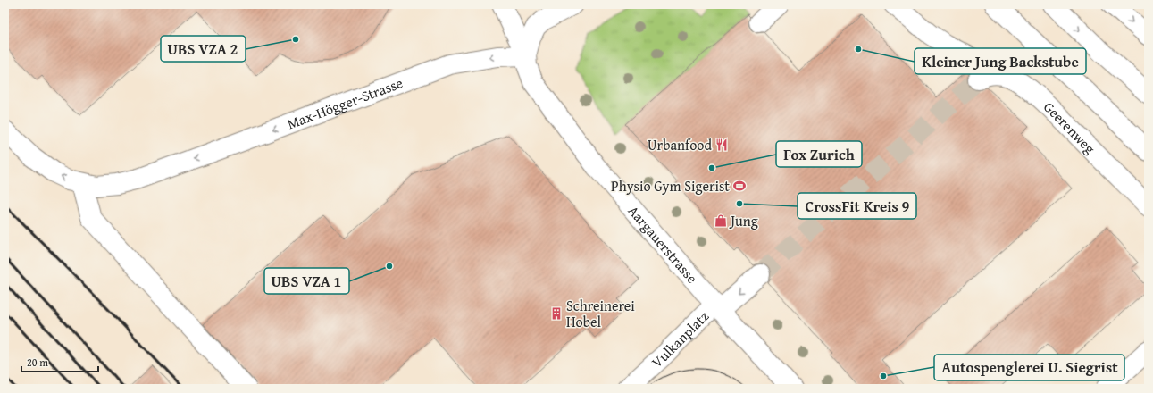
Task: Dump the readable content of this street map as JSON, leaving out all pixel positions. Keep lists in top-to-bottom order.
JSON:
{
  "streets": {
    "main road": [
      "Max-Högger-Strasse",
      "Geerenweg",
      "Aargauerstrasse",
      "Vulkanplatz"
    ]
  },
  "crossings": [
    ["Max-Högger-Strasse", "Aargauerstrasse"],
    ["Aargauerstrasse", "Vulkanplatz"]
  ],
  "one_way": ["Max-Högger-Strasse"],
  "places": {
    "other": [
      "UBS VZA 2",
      "Kleiner Jung Backstube",
      "Fox Zurich",
      "CrossFit Kreis 9",
      "UBS VZA 1",
      "Autospenglerei U. Siegrist"
    ],
    "restaurant": ["Urbanfood"],
    "sports": ["Physio Gym Sigerist"],
    "shop": ["Jung"],
    "building": ["Schreinerei Hobel"]
  },
  "scale_bar": "20 m"
}
